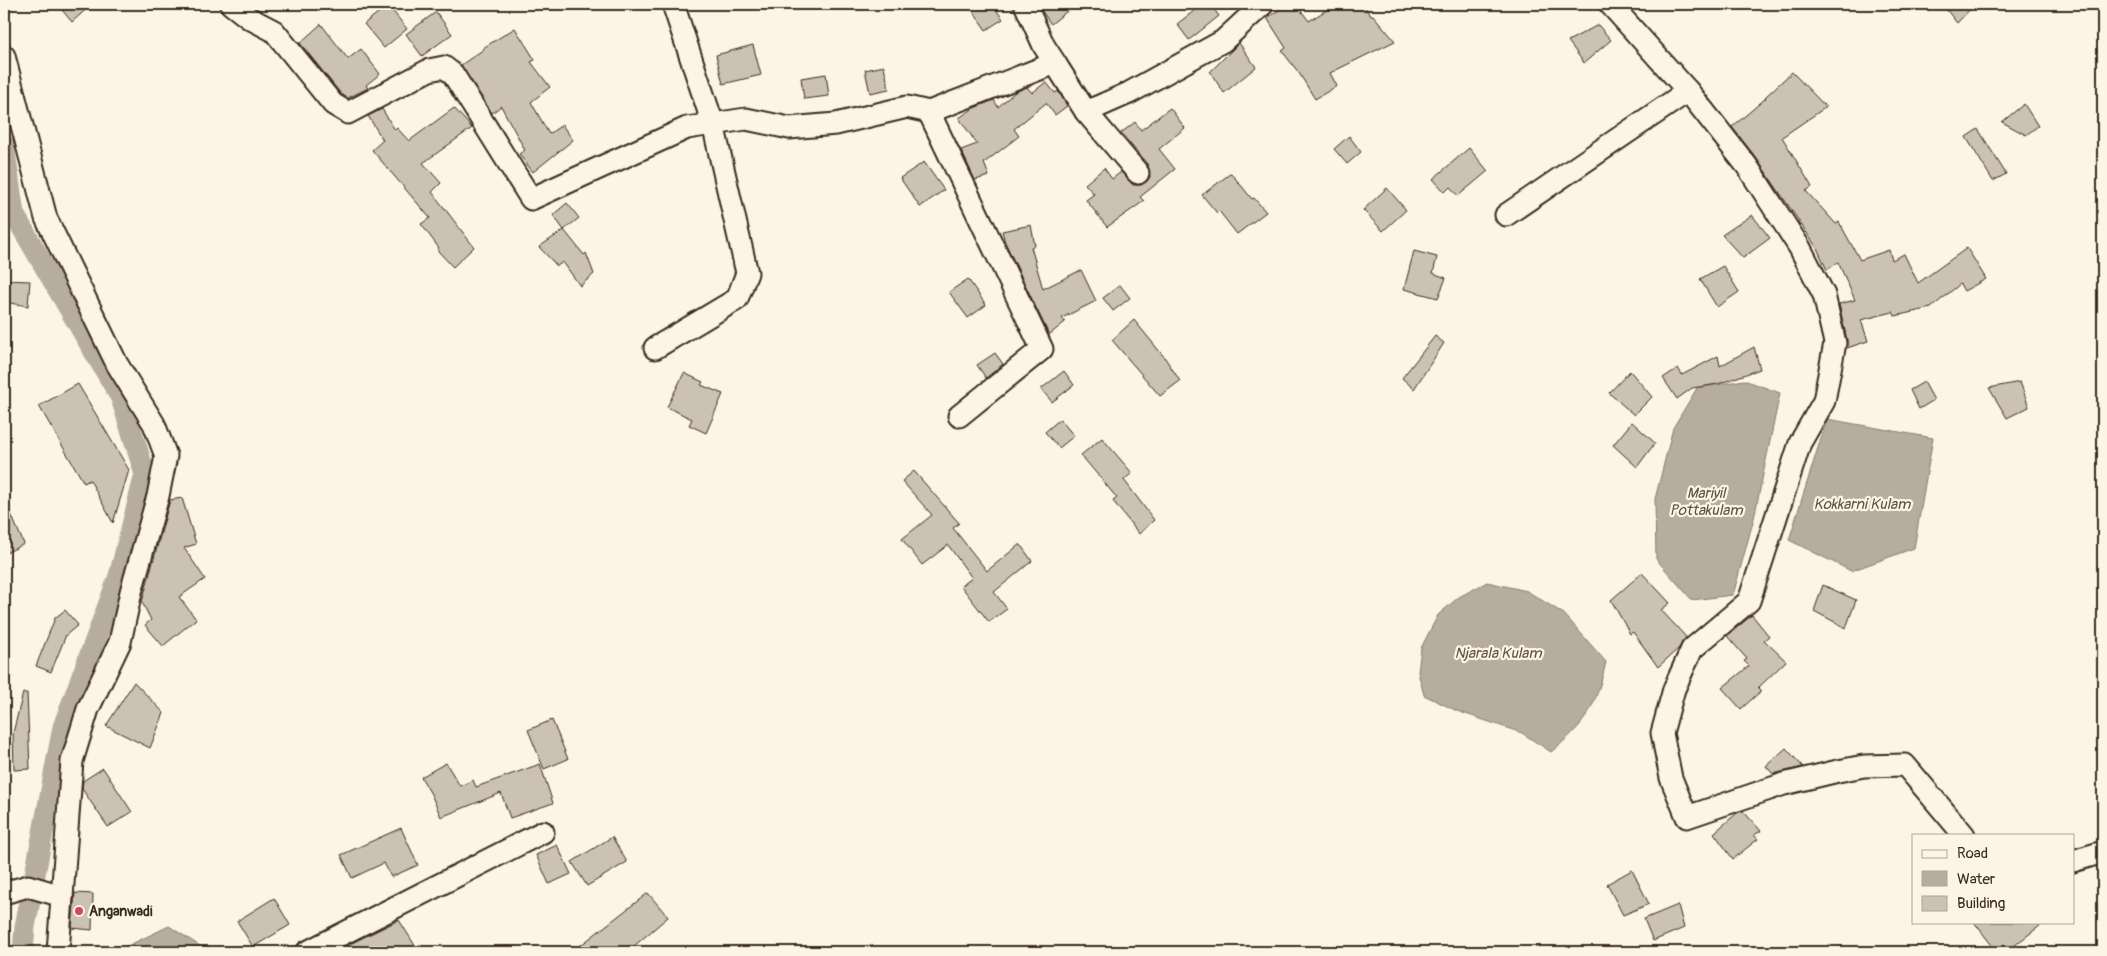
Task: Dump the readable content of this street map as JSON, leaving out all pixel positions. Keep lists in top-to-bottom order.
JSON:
{
  "water": ["Mariyil Pottakulam", "Kokkarni Kulam", "Njarala Kulam"],
  "places": ["Anganwadi"],
  "legend": ["Road", "Water", "Building"]
}
